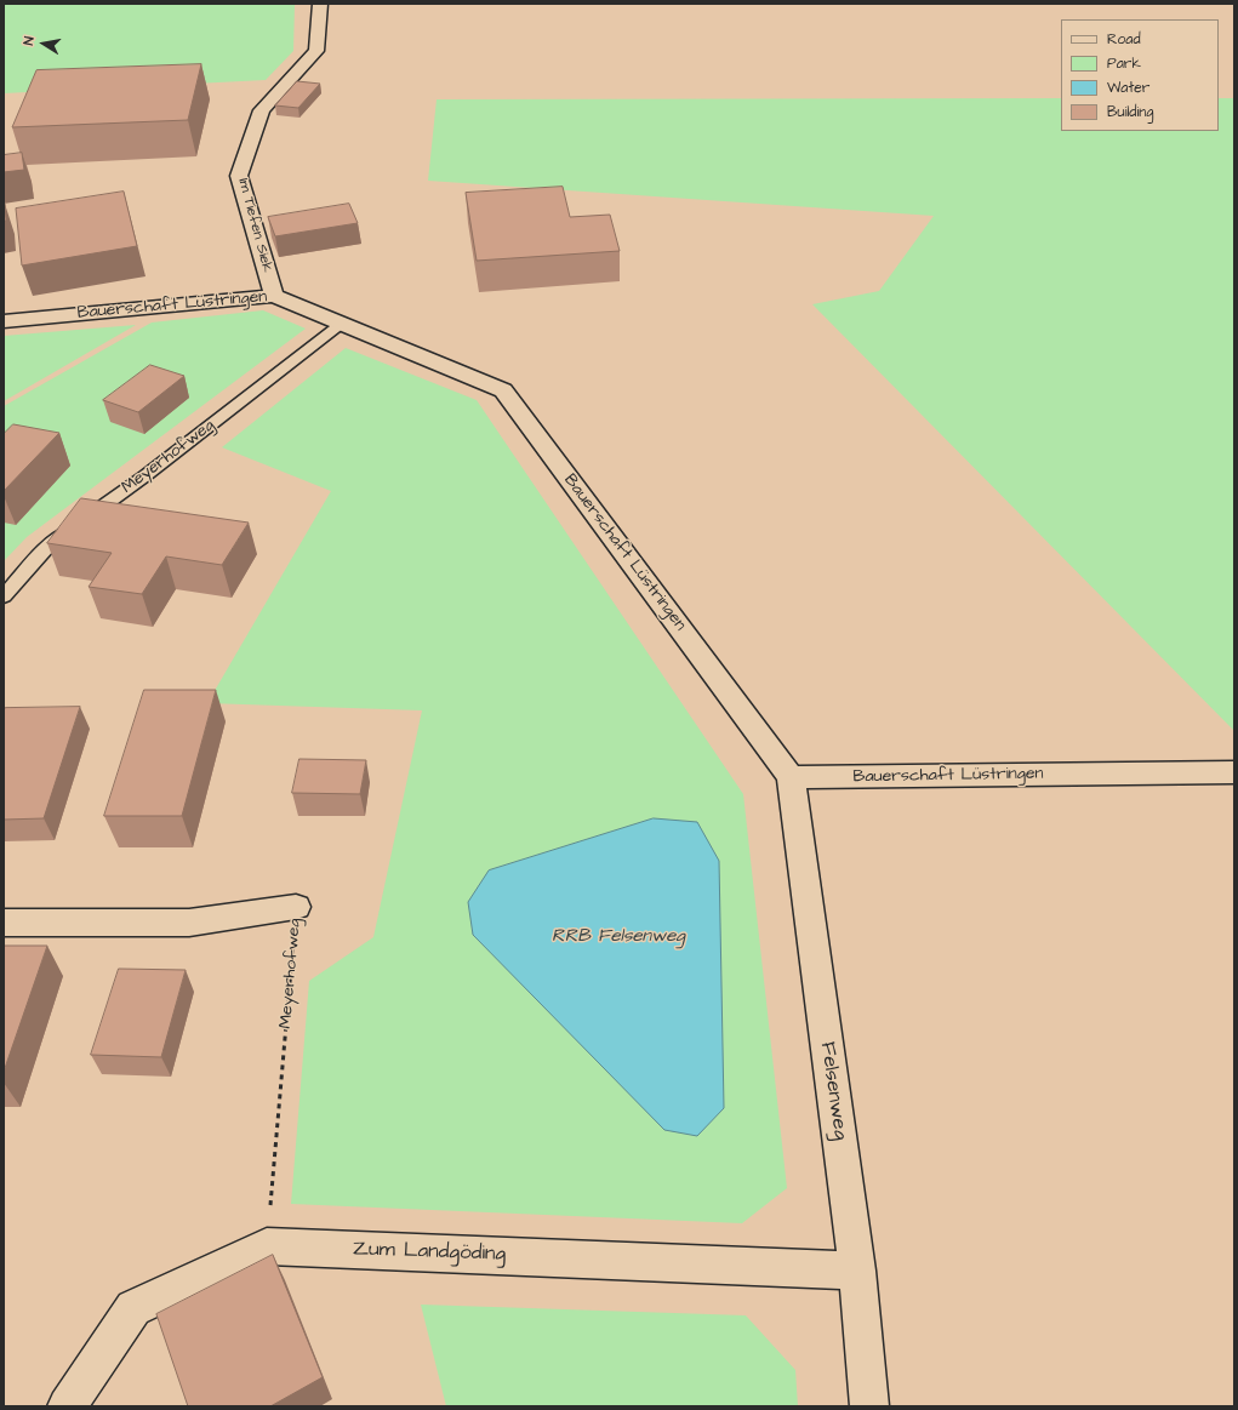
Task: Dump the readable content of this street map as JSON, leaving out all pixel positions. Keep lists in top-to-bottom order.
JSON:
{
  "streets": {
    "street": [
      "Im Tiefen Siek",
      "Bauerschaft Lüstringen",
      "Meyerhofweg",
      "Felsenweg",
      "Zum Landgöding"
    ]
  },
  "crossings": [
    ["Im Tiefen Siek", "Bauerschaft Lüstringen"],
    ["Bauerschaft Lüstringen", "Meyerhofweg"],
    ["Bauerschaft Lüstringen", "Felsenweg"],
    ["Meyerhofweg", "Zum Landgöding"],
    ["Felsenweg", "Zum Landgöding"]
  ],
  "water": ["RRB Felsenweg"],
  "legend": [
    "Road",
    "Park",
    "Water",
    "Building"
  ],
  "north": "left"
}
